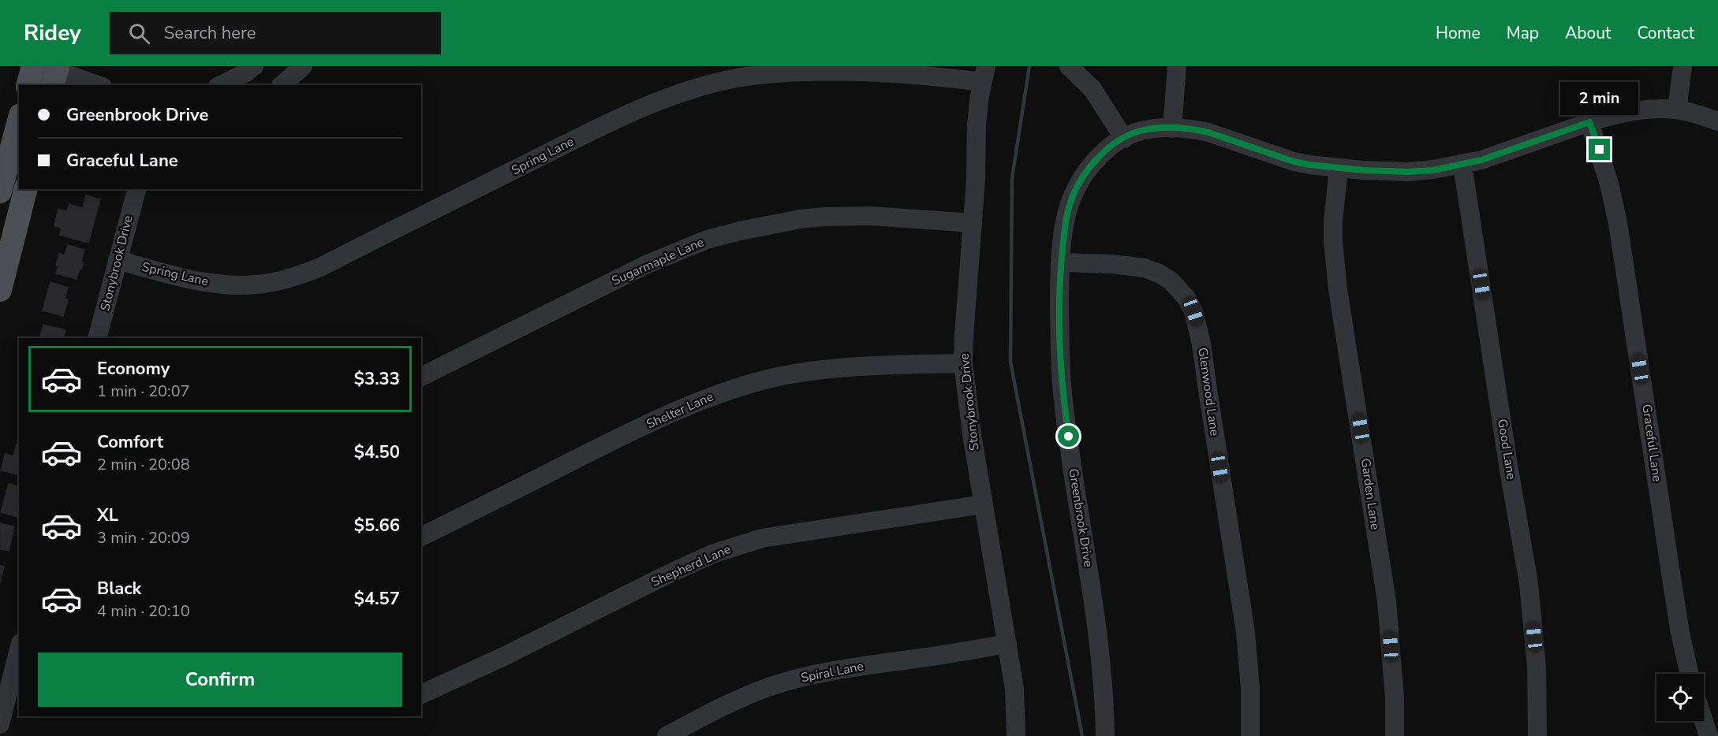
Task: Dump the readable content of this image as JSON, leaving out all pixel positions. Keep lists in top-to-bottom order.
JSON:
{
  "streets": {
    "street": [
      "Spring Lane",
      "Sugarmaple Lane",
      "Stonybrook Drive",
      "Glenwood Lane",
      "Shelter Lane",
      "Graceful Lane",
      "Good Lane",
      "Garden Lane",
      "Greenbrook Drive",
      "Shepherd Lane",
      "Spiral Lane"
    ]
  },
  "crossings": [
    ["Spring Lane", "Stonybrook Drive"],
    ["Sugarmaple Lane", "Stonybrook Drive"],
    ["Stonybrook Drive", "Shelter Lane"],
    ["Stonybrook Drive", "Shepherd Lane"],
    ["Stonybrook Drive", "Spiral Lane"],
    ["Glenwood Lane", "Greenbrook Drive"],
    ["Graceful Lane", "Greenbrook Drive"],
    ["Good Lane", "Greenbrook Drive"],
    ["Garden Lane", "Greenbrook Drive"]
  ],
  "page": {
    "header": "Ridey",
    "search": "Search here",
    "nav": [
      "Home",
      "Map",
      "About",
      "Contact"
    ],
    "bubble": "2 min",
    "banner": ["Greenbrook Drive", "Graceful Lane"],
    "list": [
      {
        "name": "Economy",
        "note": "1 min · 20:07",
        "value": "$3.33"
      },
      {
        "name": "Comfort",
        "note": "2 min · 20:08",
        "value": "$4.50"
      },
      {
        "name": "XL",
        "note": "3 min · 20:09",
        "value": "$5.66"
      },
      {
        "name": "Black",
        "note": "4 min · 20:10",
        "value": "$4.57"
      }
    ],
    "buttons": "Confirm"
  }
}
